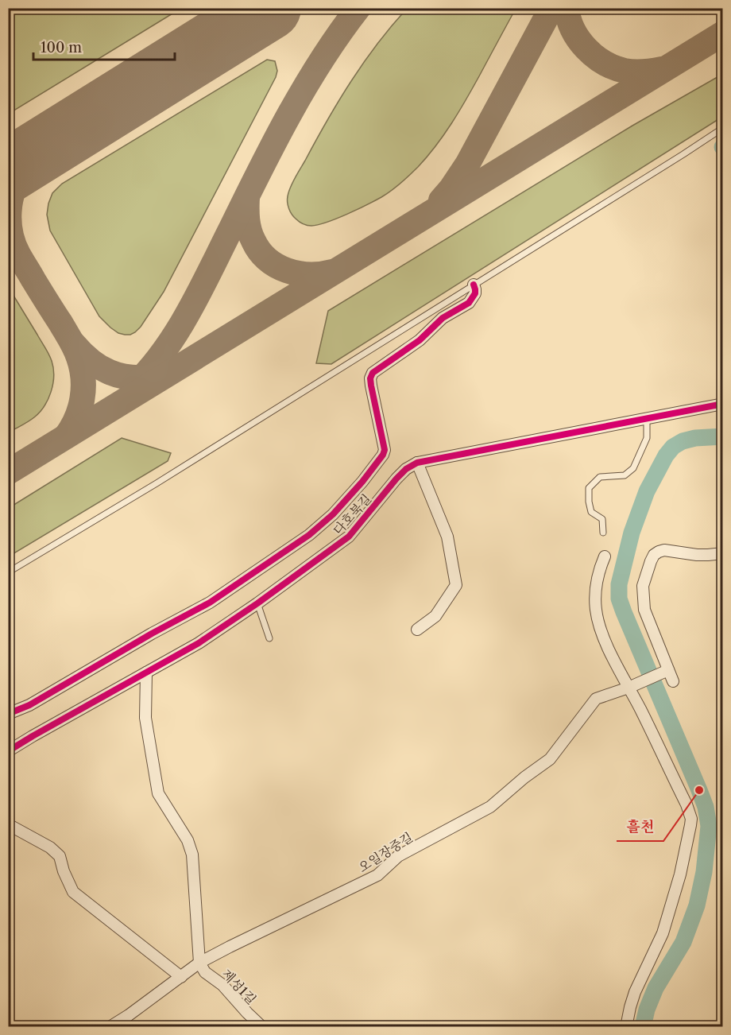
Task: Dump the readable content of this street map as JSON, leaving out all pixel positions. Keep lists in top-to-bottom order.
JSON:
{
  "streets": {
    "street": ["다호북길", "오일장중길", "제성1길"]
  },
  "crossings": [
    ["오일장중길", "제성1길"]
  ],
  "places": ["흘천"],
  "scale_bar": "100 m"
}
